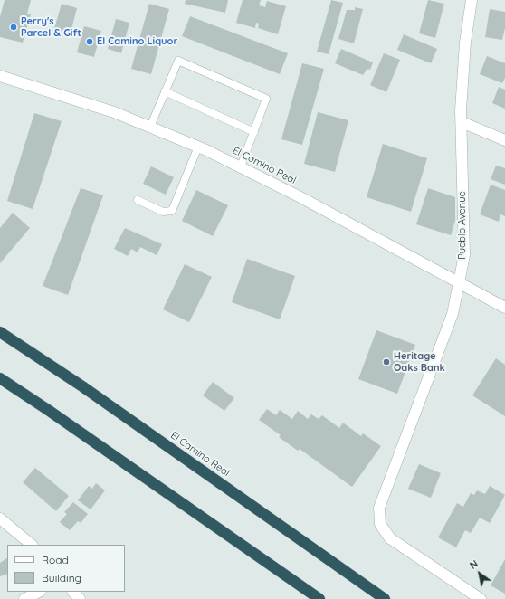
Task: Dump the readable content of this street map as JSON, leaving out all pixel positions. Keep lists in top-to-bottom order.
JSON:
{
  "streets": {
    "highway": ["El Camino Real"],
    "street": ["Pueblo Avenue"]
  },
  "crossings": [
    ["El Camino Real", "Pueblo Avenue"]
  ],
  "places": ["Perry's Parcel & Gift", "El Camino Liquor", "Heritage Oaks Bank"],
  "legend": ["Road", "Building"],
  "north": "top left"
}
